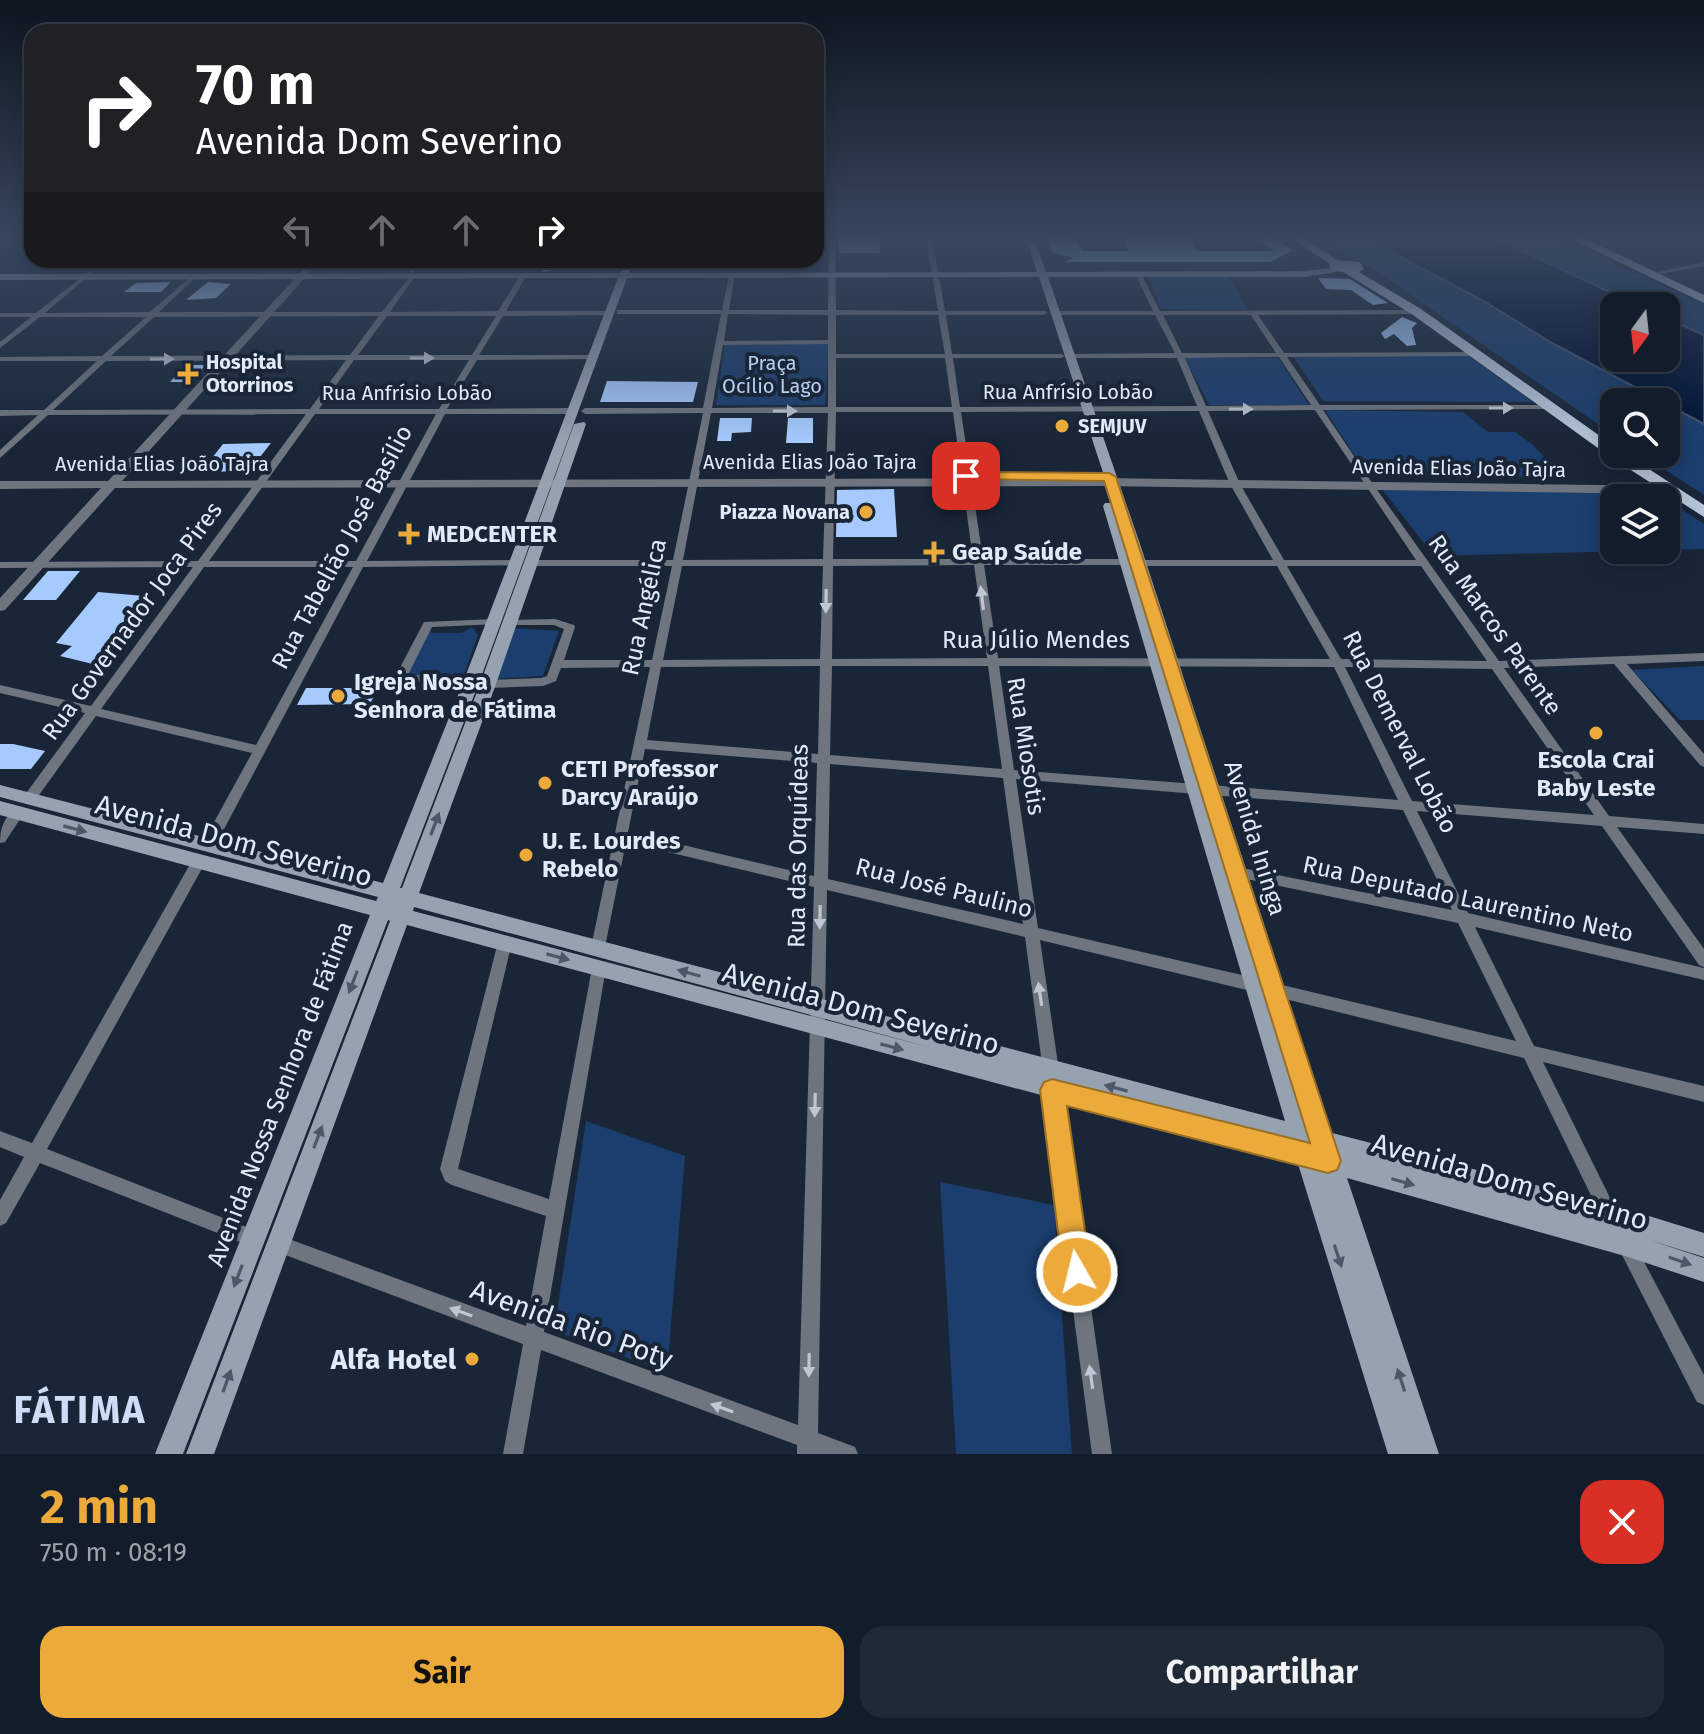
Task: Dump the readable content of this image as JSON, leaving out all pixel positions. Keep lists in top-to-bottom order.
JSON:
{
  "streets": {
    "main road": ["Avenida Ininga", "Avenida Dom Severino", "Avenida Nossa Senhora de Fátima"],
    "street": [
      "Rua Anfrísio Lobão",
      "Avenida Elias João Tajra",
      "Rua Tabelião José Basílio",
      "Rua Angélica",
      "Rua Governador Joca Pires",
      "Rua Marcos Parente",
      "Rua Júlio Mendes",
      "Rua Demerval Lobão",
      "Rua Miosotis",
      "Rua das Orquídeas",
      "Rua José Paulino",
      "Rua Deputado Laurentino Neto",
      "Avenida Rio Poty"
    ]
  },
  "crossings": [
    ["Rua Anfrísio Lobão", "Rua Tabelião José Basílio"],
    ["Rua Anfrísio Lobão", "Rua Angélica"],
    ["Rua Anfrísio Lobão", "Rua Governador Joca Pires"],
    ["Rua Anfrísio Lobão", "Rua Marcos Parente"],
    ["Rua Anfrísio Lobão", "Rua Demerval Lobão"],
    ["Rua Anfrísio Lobão", "Rua Miosotis"],
    ["Rua Anfrísio Lobão", "Avenida Ininga"],
    ["Rua Anfrísio Lobão", "Rua das Orquídeas"],
    ["Rua Anfrísio Lobão", "Avenida Nossa Senhora de Fátima"],
    ["Avenida Elias João Tajra", "Rua Tabelião José Basílio"],
    ["Avenida Elias João Tajra", "Rua Angélica"],
    ["Avenida Elias João Tajra", "Rua Governador Joca Pires"],
    ["Avenida Elias João Tajra", "Rua Marcos Parente"],
    ["Avenida Elias João Tajra", "Rua Demerval Lobão"],
    ["Avenida Elias João Tajra", "Rua Miosotis"],
    ["Avenida Elias João Tajra", "Avenida Ininga"],
    ["Avenida Elias João Tajra", "Rua das Orquídeas"],
    ["Avenida Elias João Tajra", "Avenida Nossa Senhora de Fátima"],
    ["Rua Tabelião José Basílio", "Avenida Dom Severino"],
    ["Rua Angélica", "Rua Júlio Mendes"],
    ["Rua Angélica", "Avenida Dom Severino"],
    ["Rua Angélica", "Rua José Paulino"],
    ["Rua Governador Joca Pires", "Avenida Dom Severino"],
    ["Rua Marcos Parente", "Rua Júlio Mendes"],
    ["Rua Júlio Mendes", "Rua Demerval Lobão"],
    ["Rua Júlio Mendes", "Rua Miosotis"],
    ["Rua Júlio Mendes", "Avenida Ininga"],
    ["Rua Júlio Mendes", "Rua das Orquídeas"],
    ["Rua Demerval Lobão", "Avenida Dom Severino"],
    ["Rua Demerval Lobão", "Rua José Paulino"],
    ["Rua Demerval Lobão", "Rua Deputado Laurentino Neto"],
    ["Rua Miosotis", "Avenida Dom Severino"],
    ["Rua Miosotis", "Rua José Paulino"],
    ["Avenida Ininga", "Avenida Dom Severino"],
    ["Avenida Ininga", "Rua José Paulino"],
    ["Avenida Ininga", "Rua Deputado Laurentino Neto"],
    ["Avenida Dom Severino", "Rua das Orquídeas"],
    ["Avenida Dom Severino", "Avenida Nossa Senhora de Fátima"],
    ["Rua das Orquídeas", "Rua José Paulino"],
    ["Rua das Orquídeas", "Avenida Rio Poty"],
    ["Avenida Nossa Senhora de Fátima", "Avenida Rio Poty"]
  ],
  "one_way": ["Rua Miosotis", "Rua das Orquídeas", "Avenida Rio Poty"],
  "districts": ["FÁTIMA"],
  "parks": ["Praça Ocílio Lago"],
  "places": {
    "health": ["Hospital Otorrinos", "MEDCENTER", "Geap Saúde"],
    "other": [
      "SEMJUV",
      "Piazza Novana",
      "Igreja Nossa Senhora de Fátima",
      "Escola Crai Baby Leste",
      "CETI Professor Darcy Araújo",
      "U. E. Lourdes Rebelo",
      "Alfa Hotel"
    ]
  },
  "north": "bottom",
  "page": {
    "turn": ["70 m", "Avenida Dom Severino"],
    "heading": ["2 min", "750 m · 08:19"],
    "buttons": ["Sair", "Compartilhar"]
  }
}
